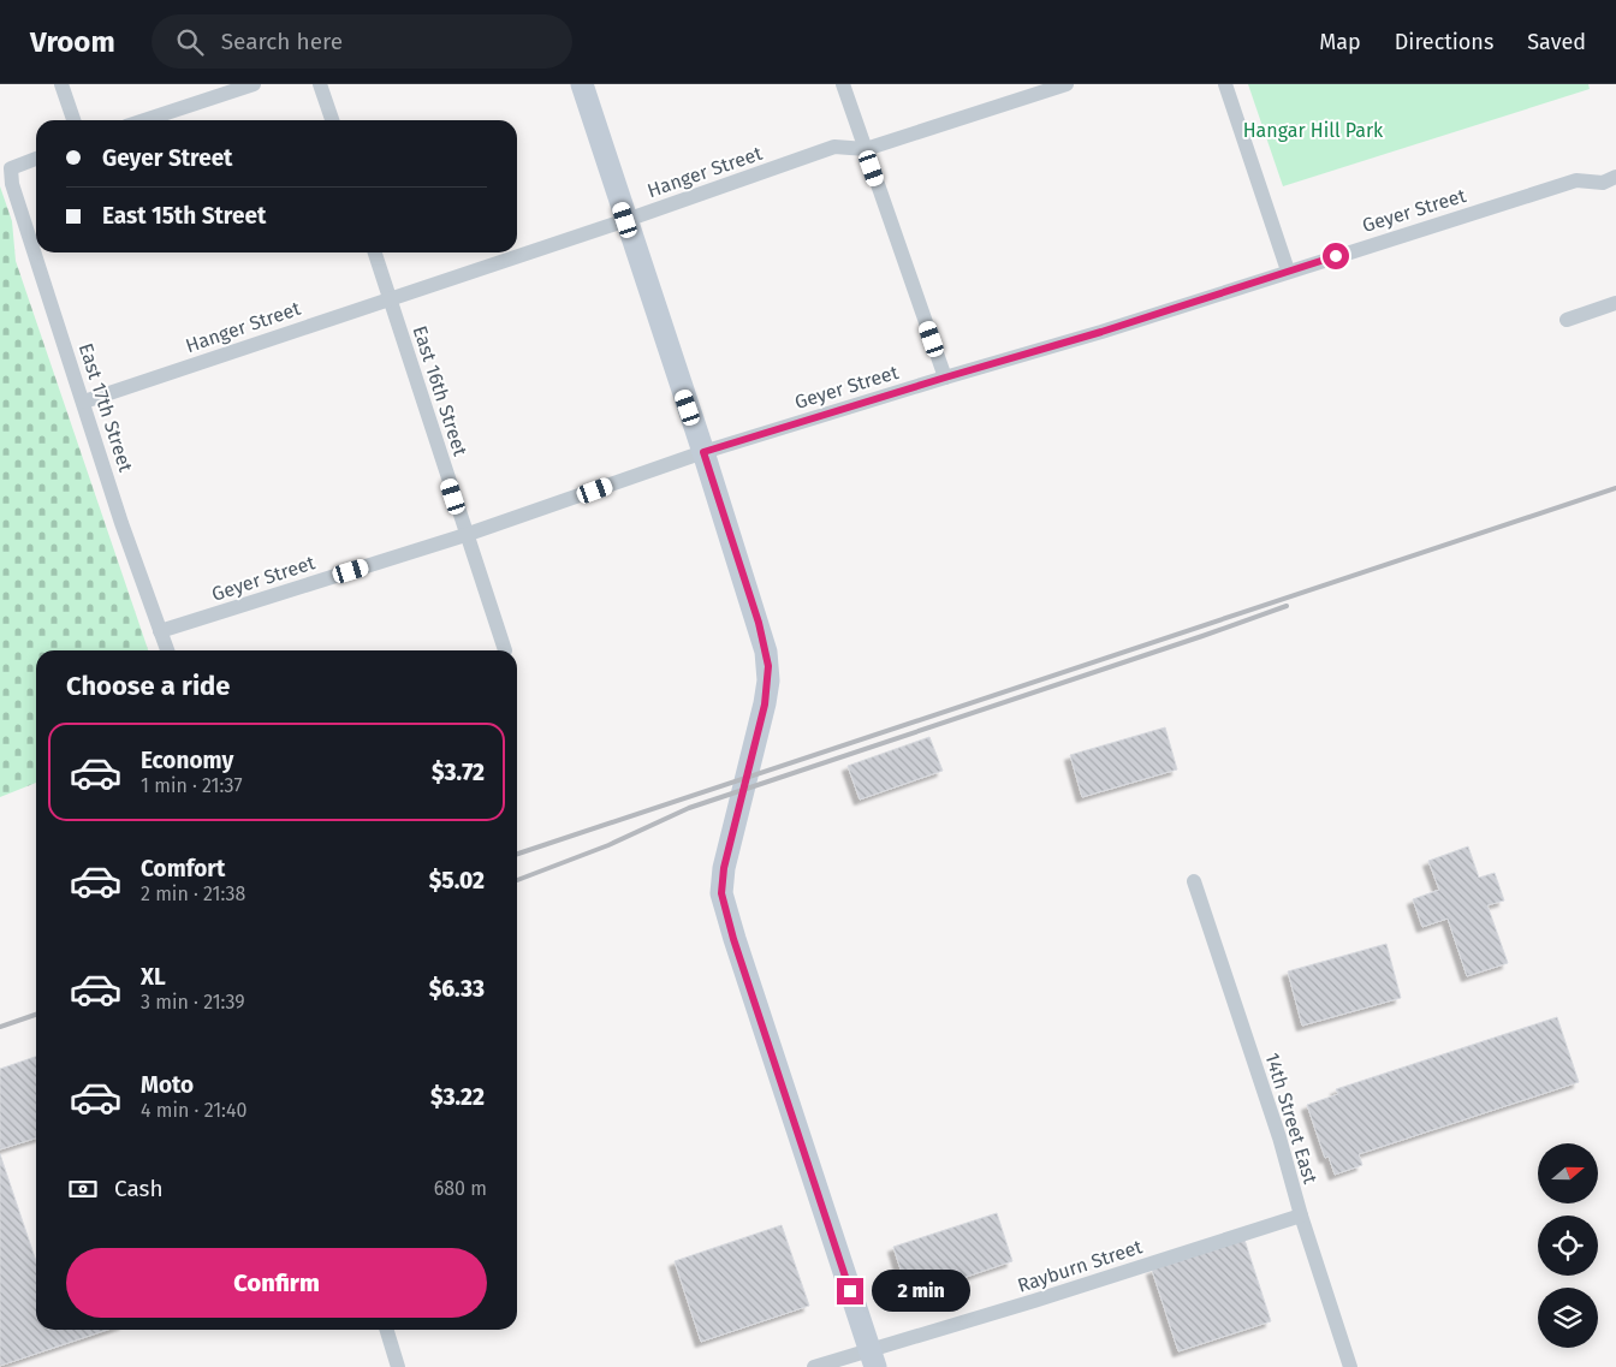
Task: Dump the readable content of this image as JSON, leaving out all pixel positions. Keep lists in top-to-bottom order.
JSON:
{
  "streets": {
    "street": [
      "Hanger Street",
      "Geyer Street",
      "East 16th Street",
      "East 17th Street",
      "14th Street East",
      "Rayburn Street"
    ]
  },
  "crossings": [
    ["Hanger Street", "East 16th Street"],
    ["Hanger Street", "East 17th Street"],
    ["Geyer Street", "East 16th Street"],
    ["Geyer Street", "East 17th Street"],
    ["14th Street East", "Rayburn Street"]
  ],
  "parks": ["Hangar Hill Park"],
  "north": "right",
  "page": {
    "header": "Vroom",
    "search": "Search here",
    "nav": ["Map", "Directions", "Saved"],
    "banner": ["Geyer Street", "East 15th Street"],
    "heading": "Choose a ride",
    "list": [
      {
        "name": "Economy",
        "note": "1 min · 21:37",
        "value": "$3.72"
      },
      {
        "name": "Comfort",
        "note": "2 min · 21:38",
        "value": "$5.02"
      },
      {
        "name": "XL",
        "note": "3 min · 21:39",
        "value": "$6.33"
      },
      {
        "name": "Moto",
        "note": "4 min · 21:40",
        "value": "$3.22"
      }
    ],
    "pay": ["Cash", "680 m"],
    "buttons": "Confirm",
    "bubble": "2 min"
  }
}
